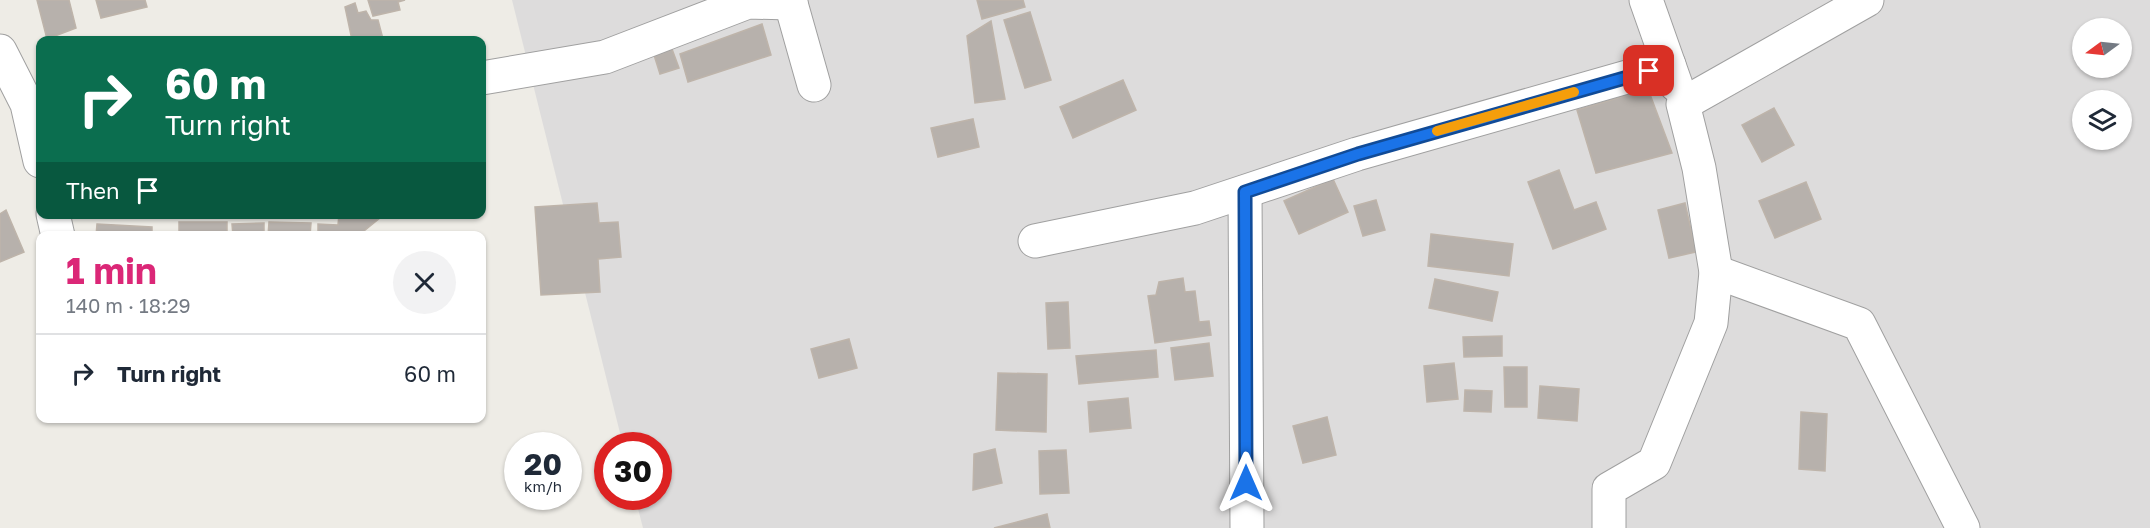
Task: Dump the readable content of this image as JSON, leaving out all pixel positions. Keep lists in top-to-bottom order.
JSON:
{
  "north": "left",
  "page": {
    "turn": ["60 m", "Turn right"],
    "then": "Then",
    "heading": ["1 min", "140 m · 18:29"],
    "list": [
      {
        "name": "Turn right",
        "value": "60 m"
      }
    ],
    "speed": "20 km/h",
    "limit": "30"
  }
}
